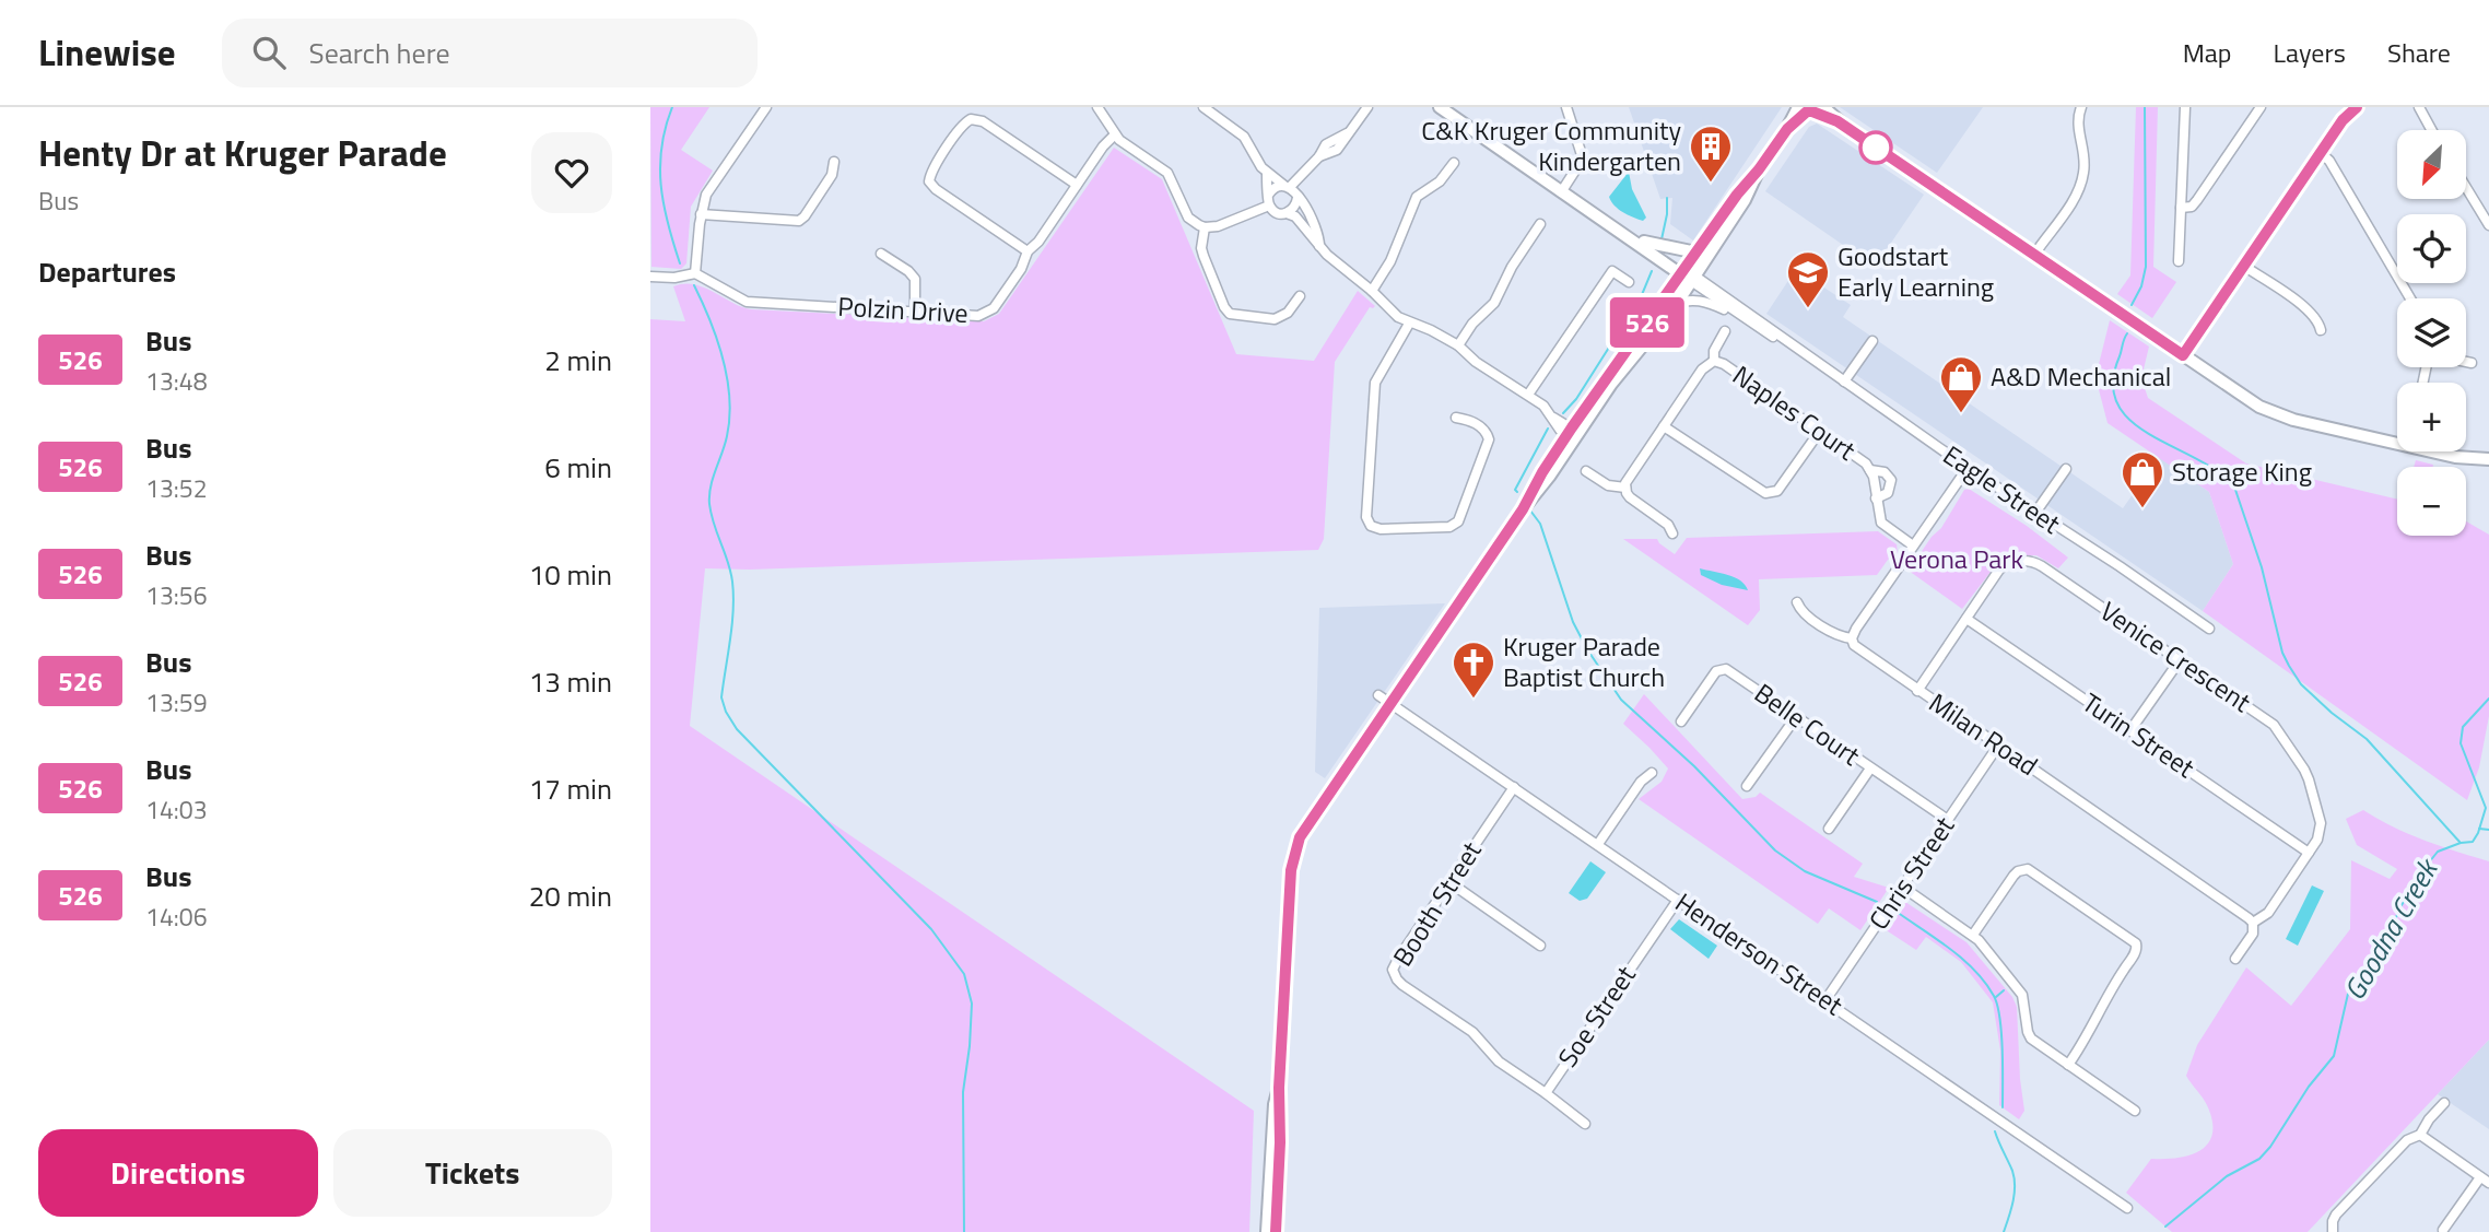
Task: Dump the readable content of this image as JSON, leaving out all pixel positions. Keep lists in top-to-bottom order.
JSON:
{
  "streets": {
    "street": [
      "Polzin Drive",
      "Naples Court",
      "Eagle Street",
      "Venice Crescent",
      "Belle Court",
      "Milan Road",
      "Turin Street",
      "Chris Street",
      "Booth Street",
      "Henderson Street",
      "Soe Street"
    ]
  },
  "crossings": [
    ["Venice Crescent", "Milan Road"],
    ["Venice Crescent", "Turin Street"],
    ["Belle Court", "Chris Street"],
    ["Milan Road", "Chris Street"],
    ["Chris Street", "Henderson Street"],
    ["Booth Street", "Henderson Street"],
    ["Booth Street", "Soe Street"],
    ["Henderson Street", "Soe Street"]
  ],
  "water": ["Goodna Creek"],
  "parks": ["Verona Park"],
  "places": {
    "building": ["C&K Kruger Community Kindergarten"],
    "school or university": ["Goodstart Early Learning"],
    "shop": ["A&D Mechanical", "Storage King"],
    "church": ["Kruger Parade Baptist Church"]
  },
  "lines": ["bus line 526"],
  "north": "bottom left",
  "page": {
    "header": "Linewise",
    "search": "Search here",
    "nav": ["Map", "Layers", "Share"],
    "heading": [
      ["Henty Dr at Kruger Parade", "Bus"],
      "Departures"
    ],
    "on_map": "526",
    "map_buttons": ["+", "−"],
    "list": [
      {
        "mark": "526",
        "name": "Bus",
        "note": "13:48",
        "value": "2 min"
      },
      {
        "mark": "526",
        "name": "Bus",
        "note": "13:52",
        "value": "6 min"
      },
      {
        "mark": "526",
        "name": "Bus",
        "note": "13:56",
        "value": "10 min"
      },
      {
        "mark": "526",
        "name": "Bus",
        "note": "13:59",
        "value": "13 min"
      },
      {
        "mark": "526",
        "name": "Bus",
        "note": "14:03",
        "value": "17 min"
      },
      {
        "mark": "526",
        "name": "Bus",
        "note": "14:06",
        "value": "20 min"
      }
    ],
    "buttons": ["Directions", "Tickets"]
  }
}
